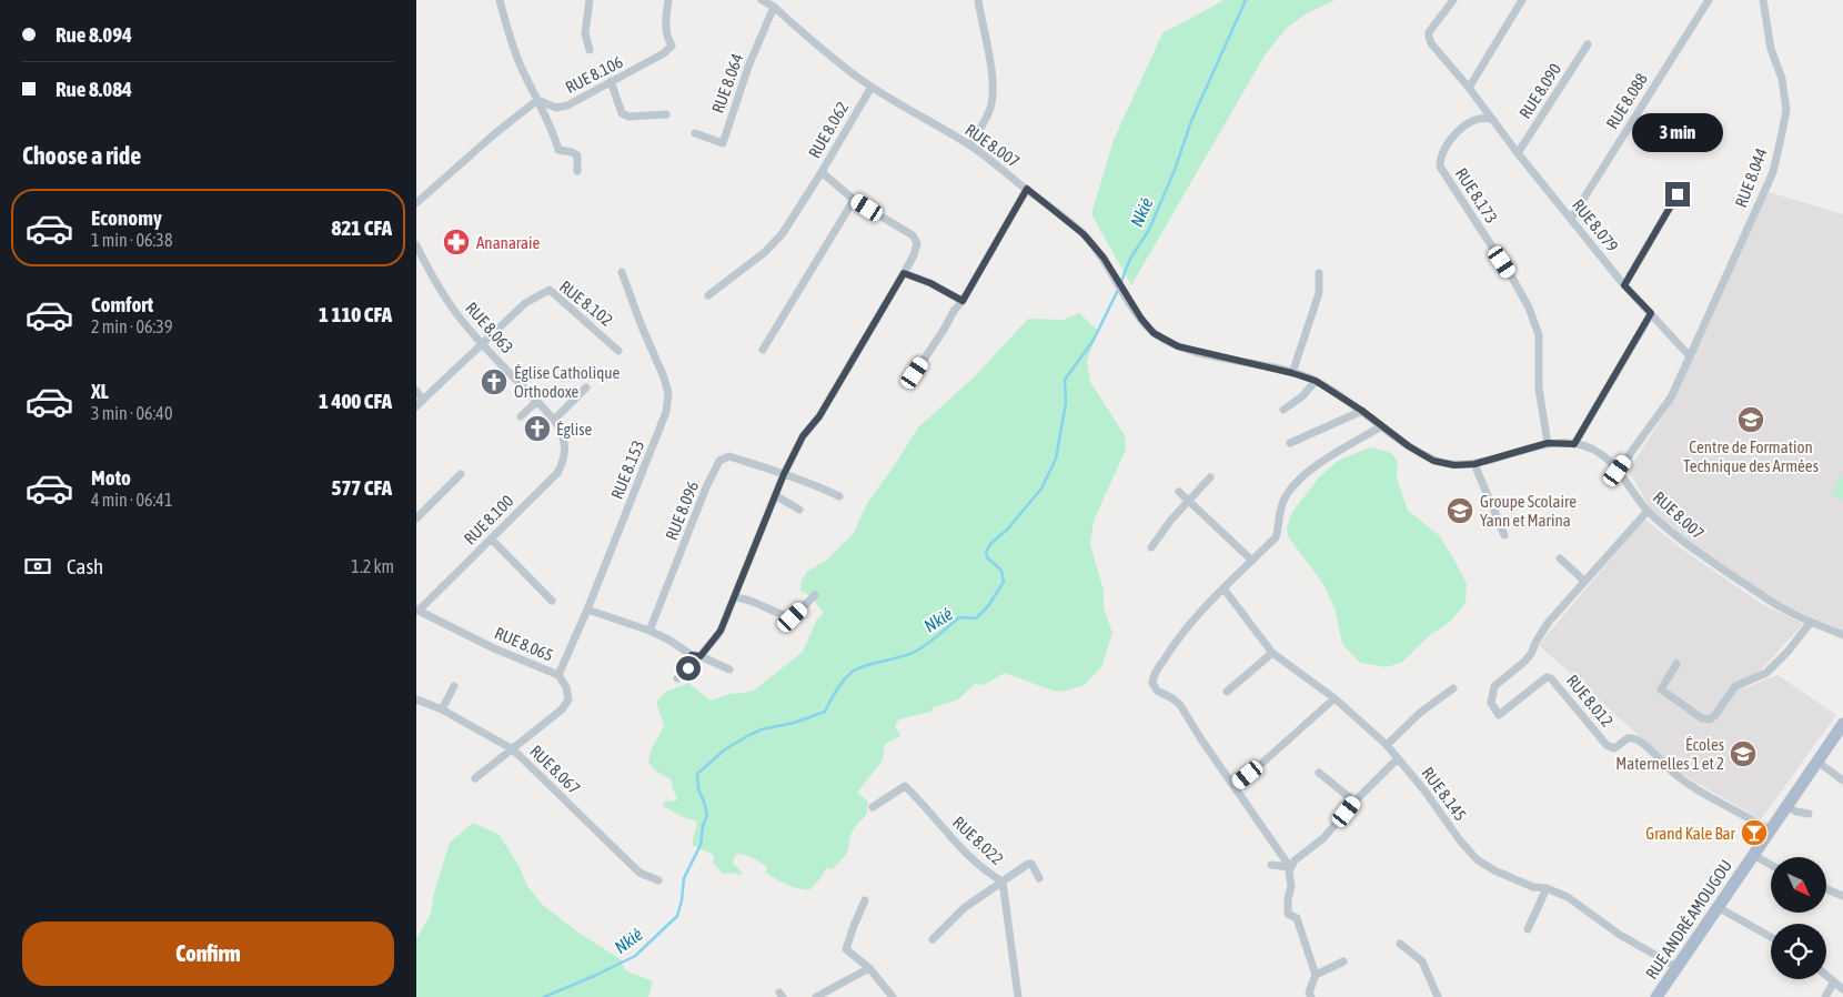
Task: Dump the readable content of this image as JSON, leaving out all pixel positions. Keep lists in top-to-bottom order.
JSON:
{
  "streets": {
    "main road": ["RUE ANDRÉ AMOUGOU"],
    "street": [
      "RUE 8.106",
      "RUE 8.064",
      "RUE 8.090",
      "RUE 8.088",
      "RUE 8.062",
      "RUE 8.007",
      "RUE 8.044",
      "RUE 8.173",
      "RUE 8.079",
      "RUE 8.102",
      "RUE 8.063",
      "RUE 8.153",
      "RUE 8.096",
      "RUE 8.100",
      "RUE 8.065",
      "RUE 8.012",
      "RUE 8.067",
      "RUE 8.145",
      "RUE 8.022"
    ]
  },
  "crossings": [
    ["RUE 8.064", "RUE 8.007"],
    ["RUE 8.090", "RUE 8.079"],
    ["RUE 8.088", "RUE 8.079"],
    ["RUE 8.062", "RUE 8.007"],
    ["RUE 8.007", "RUE 8.173"],
    ["RUE 8.007", "RUE 8.012"],
    ["RUE 8.044", "RUE 8.079"],
    ["RUE 8.173", "RUE 8.079"],
    ["RUE 8.102", "RUE 8.063"],
    ["RUE 8.063", "RUE 8.100"],
    ["RUE 8.153", "RUE 8.065"],
    ["RUE 8.100", "RUE 8.065"],
    ["RUE 8.065", "RUE 8.067"],
    ["RUE 8.012", "RUE ANDRÉ AMOUGOU"],
    ["RUE 8.145", "RUE ANDRÉ AMOUGOU"]
  ],
  "water": ["Nkié"],
  "places": {
    "pharmacy": ["Ananaraie"],
    "church": ["Église Catholique Orthodoxe", "Église"],
    "school or university": ["Centre de Formation Technique des Armées", "Groupe Scolaire Yann et Marina", "Écoles Maternelles 1 et 2"],
    "bar": ["Grand Kale Bar"]
  },
  "north": "bottom right",
  "page": {
    "banner": ["Rue 8.094", "Rue 8.084"],
    "bubble": "3 min",
    "heading": "Choose a ride",
    "list": [
      {
        "name": "Economy",
        "note": "1 min · 06:38",
        "value": "821 CFA"
      },
      {
        "name": "Comfort",
        "note": "2 min · 06:39",
        "value": "1 110 CFA"
      },
      {
        "name": "XL",
        "note": "3 min · 06:40",
        "value": "1 400 CFA"
      },
      {
        "name": "Moto",
        "note": "4 min · 06:41",
        "value": "577 CFA"
      }
    ],
    "pay": ["Cash", "1.2 km"],
    "buttons": "Confirm"
  }
}
